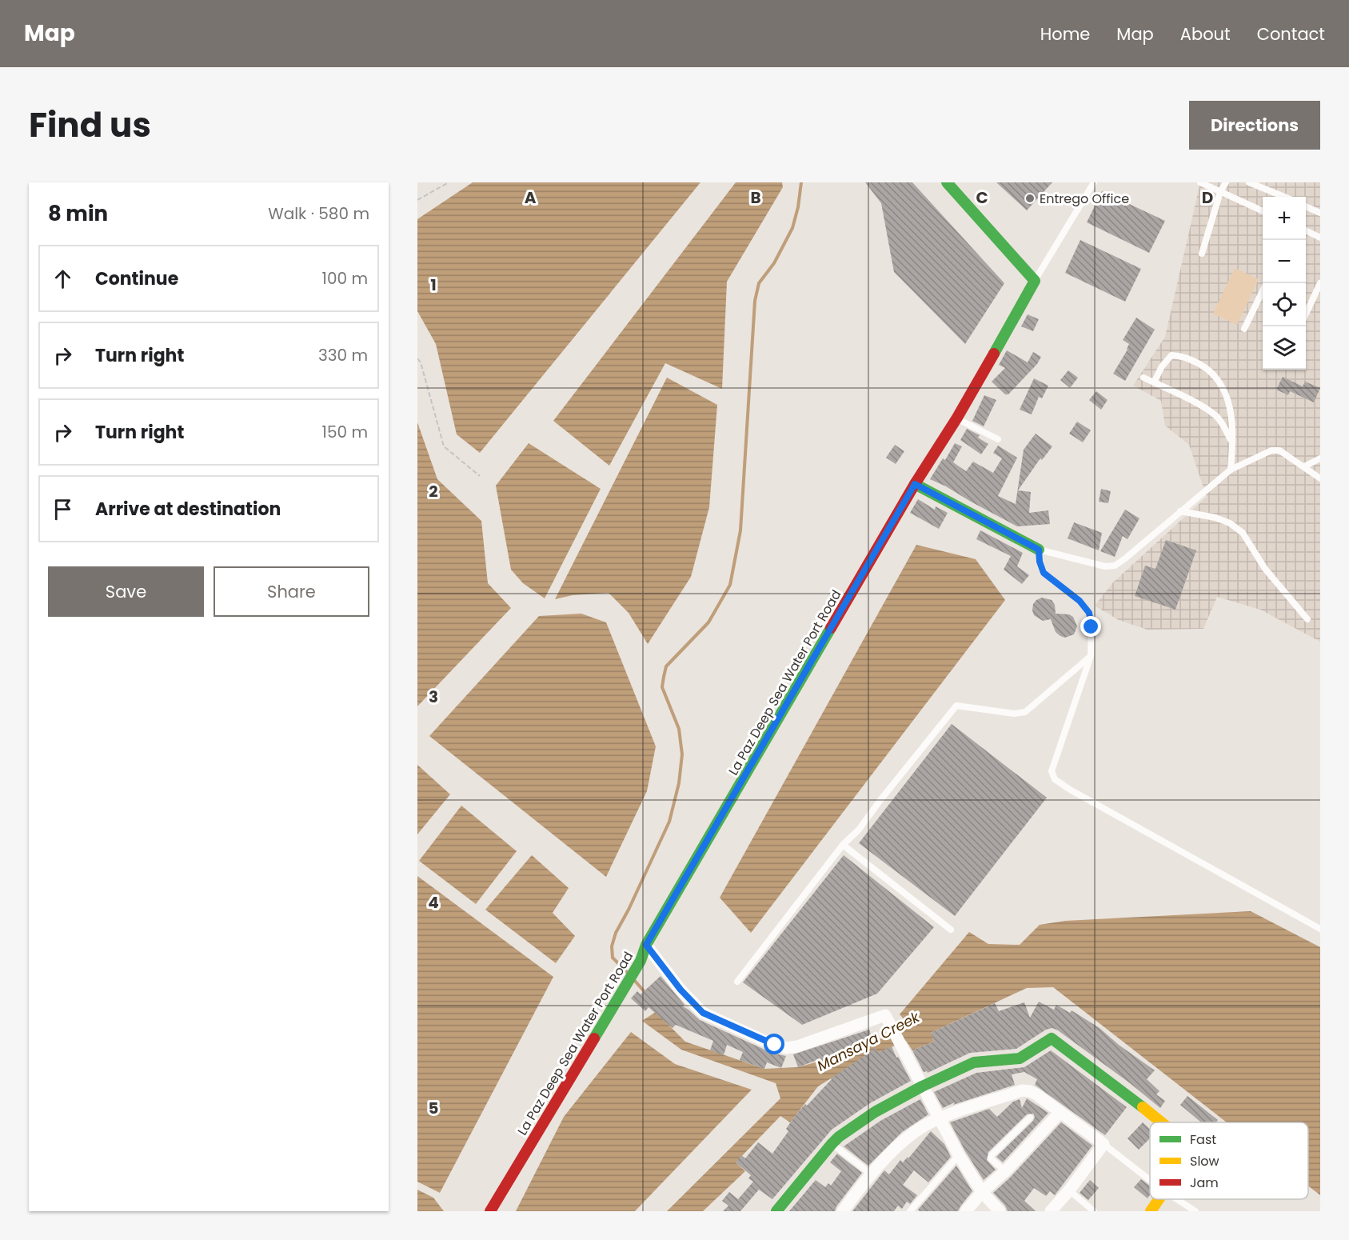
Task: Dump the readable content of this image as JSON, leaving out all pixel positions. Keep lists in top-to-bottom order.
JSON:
{
  "streets": {
    "main road": ["La Paz Deep Sea Water Port Road"]
  },
  "water": ["Mansaya Creek"],
  "places": ["Entrego Office"],
  "legend": ["Fast", "Slow", "Jam"],
  "page": {
    "header": "Map",
    "nav": [
      "Home",
      "Map",
      "About",
      "Contact"
    ],
    "title": "Find us",
    "buttons": [
      "Directions",
      ["Save", "Share"]
    ],
    "heading": ["8 min", "Walk · 580 m"],
    "map_buttons": ["+", "−"],
    "list": [
      ["Continue", "100 m"],
      ["Turn right", "330 m"],
      ["Turn right", "150 m"],
      "Arrive at destination"
    ]
  },
  "grid": {
    "columns": [
      "A",
      "B",
      "C",
      "D"
    ],
    "rows": [
      "1",
      "2",
      "3",
      "4",
      "5"
    ]
  }
}
